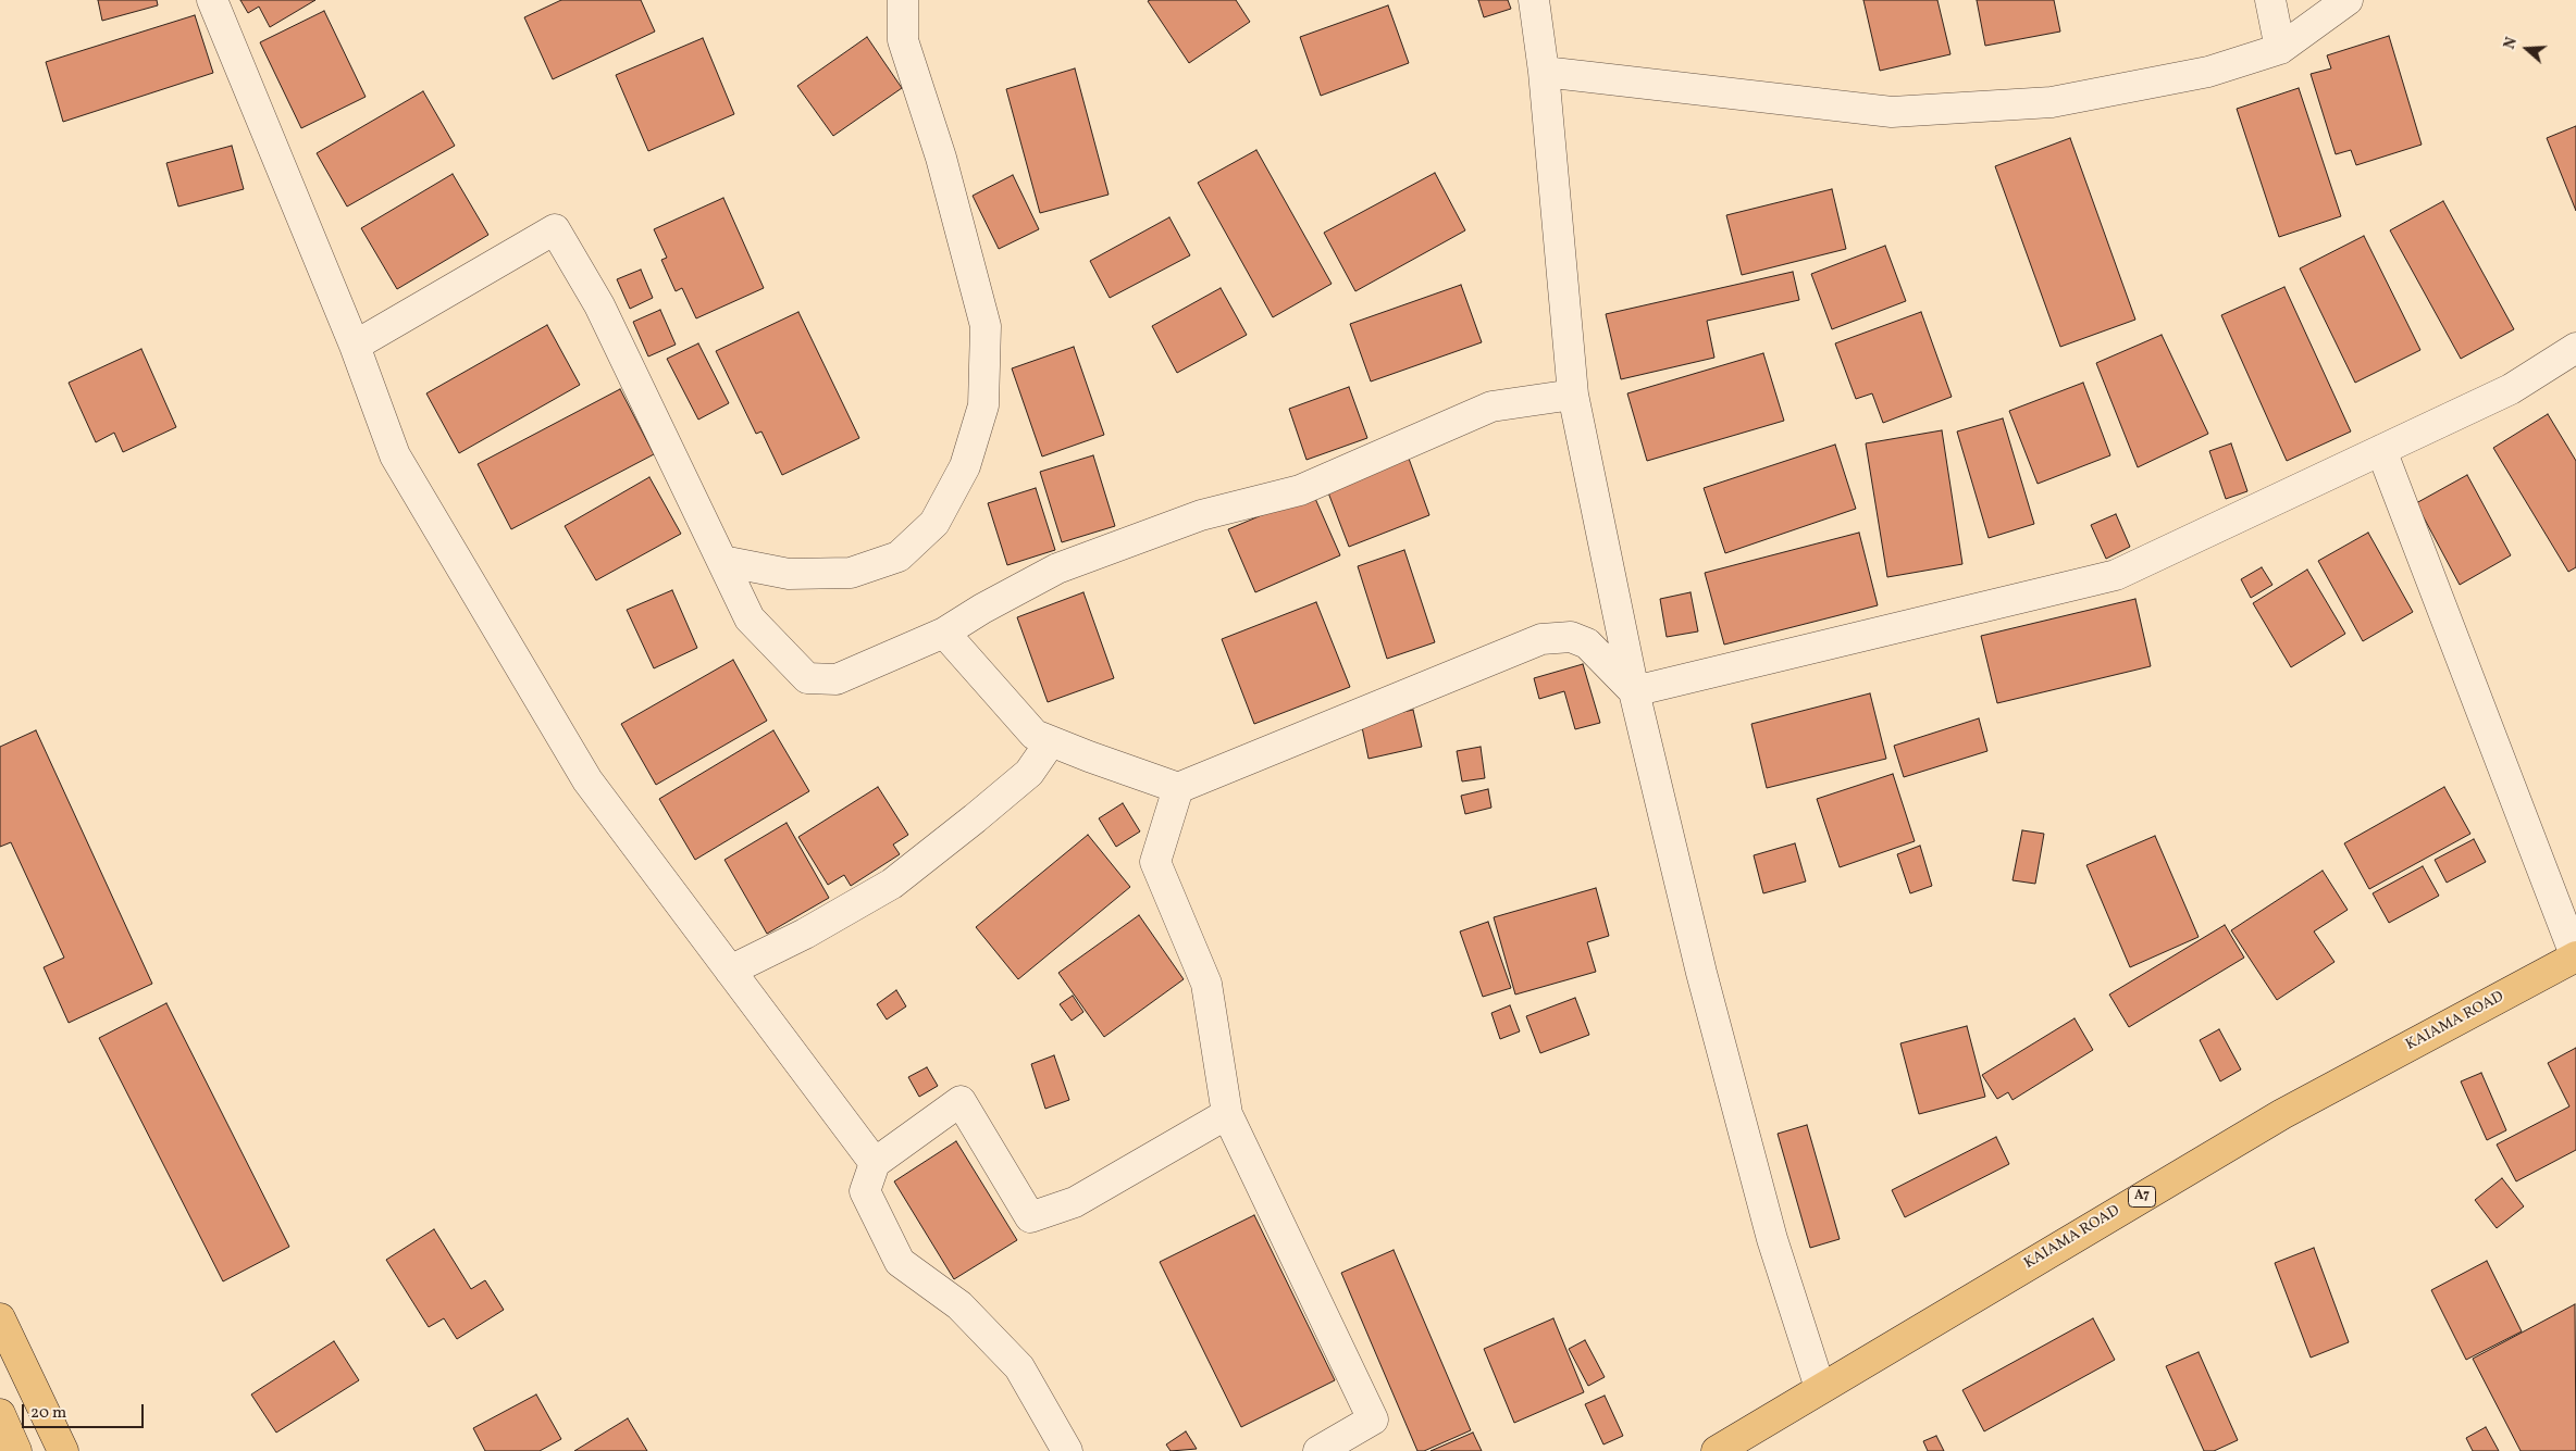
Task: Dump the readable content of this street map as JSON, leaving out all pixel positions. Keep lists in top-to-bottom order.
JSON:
{
  "streets": {
    "highway": ["KAIAMA ROAD", "A7"]
  },
  "scale_bar": "20 m",
  "north": "left"
}
